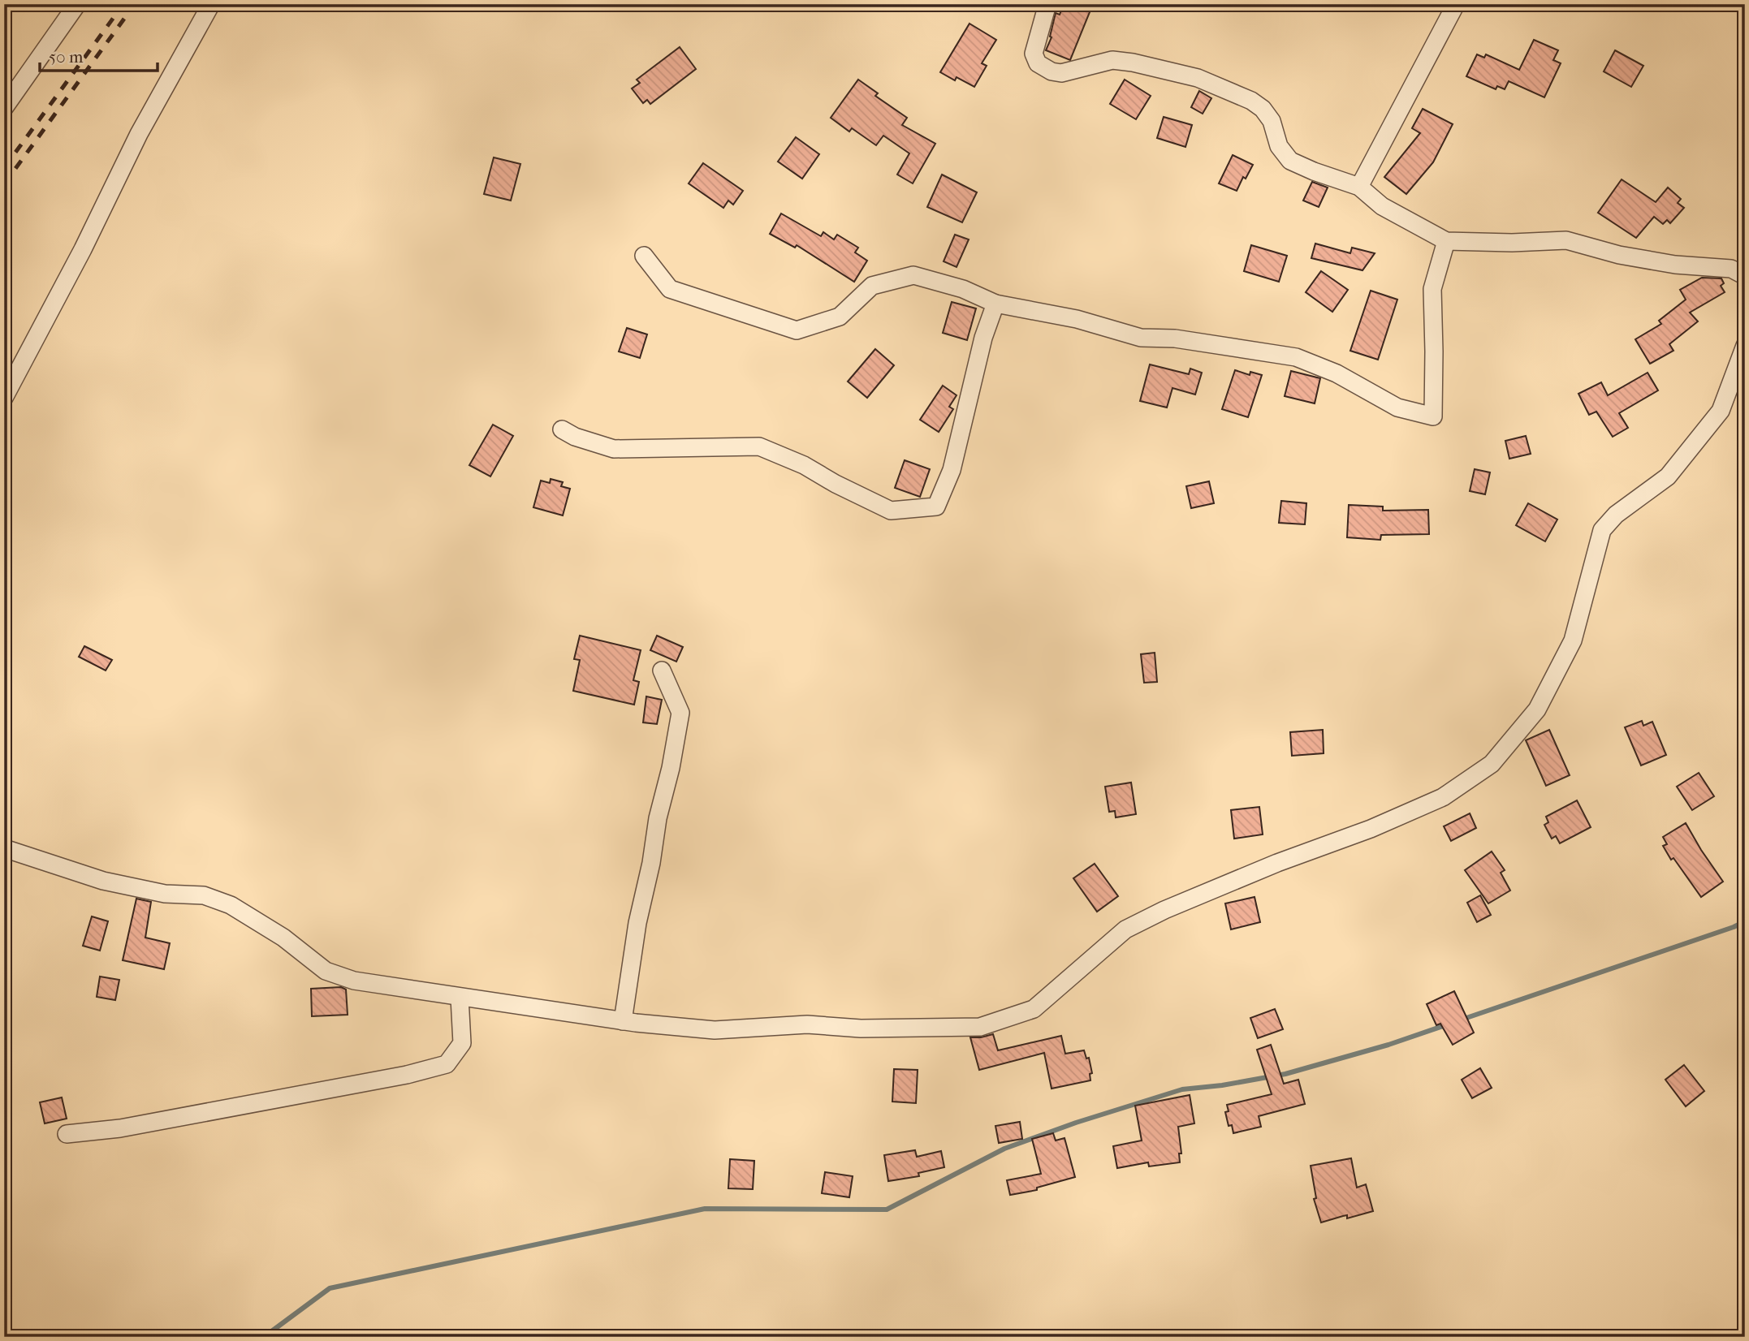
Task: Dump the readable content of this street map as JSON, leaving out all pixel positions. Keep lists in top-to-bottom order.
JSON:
{
  "scale_bar": "50 m"
}
